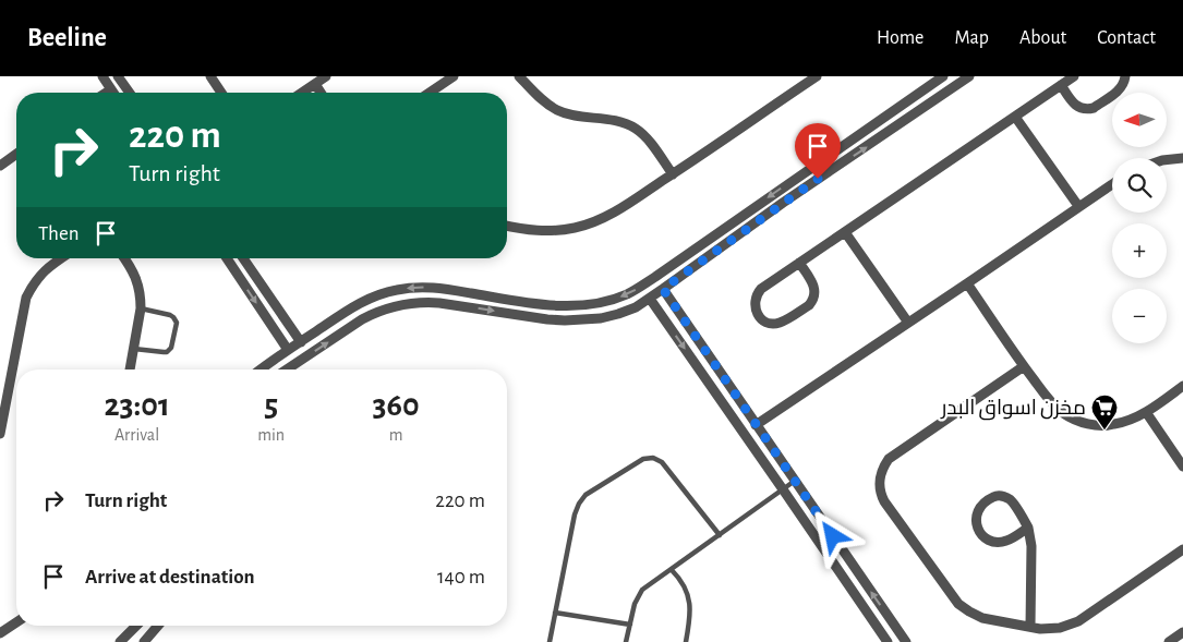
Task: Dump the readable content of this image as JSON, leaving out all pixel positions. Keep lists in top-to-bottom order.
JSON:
{
  "places": {
    "supermarket": ["مخزن اسواق البدر"]
  },
  "north": "left",
  "page": {
    "header": "Beeline",
    "nav": [
      "Home",
      "Map",
      "About",
      "Contact"
    ],
    "map_buttons": ["+", "−"],
    "turn": ["220 m", "Turn right"],
    "then": "Then",
    "eta": [
      "23:01",
      "Arrival",
      "5",
      "min",
      "360",
      "m"
    ],
    "list": [
      {
        "name": "Turn right",
        "value": "220 m"
      },
      {
        "name": "Arrive at destination",
        "value": "140 m"
      }
    ]
  }
}
